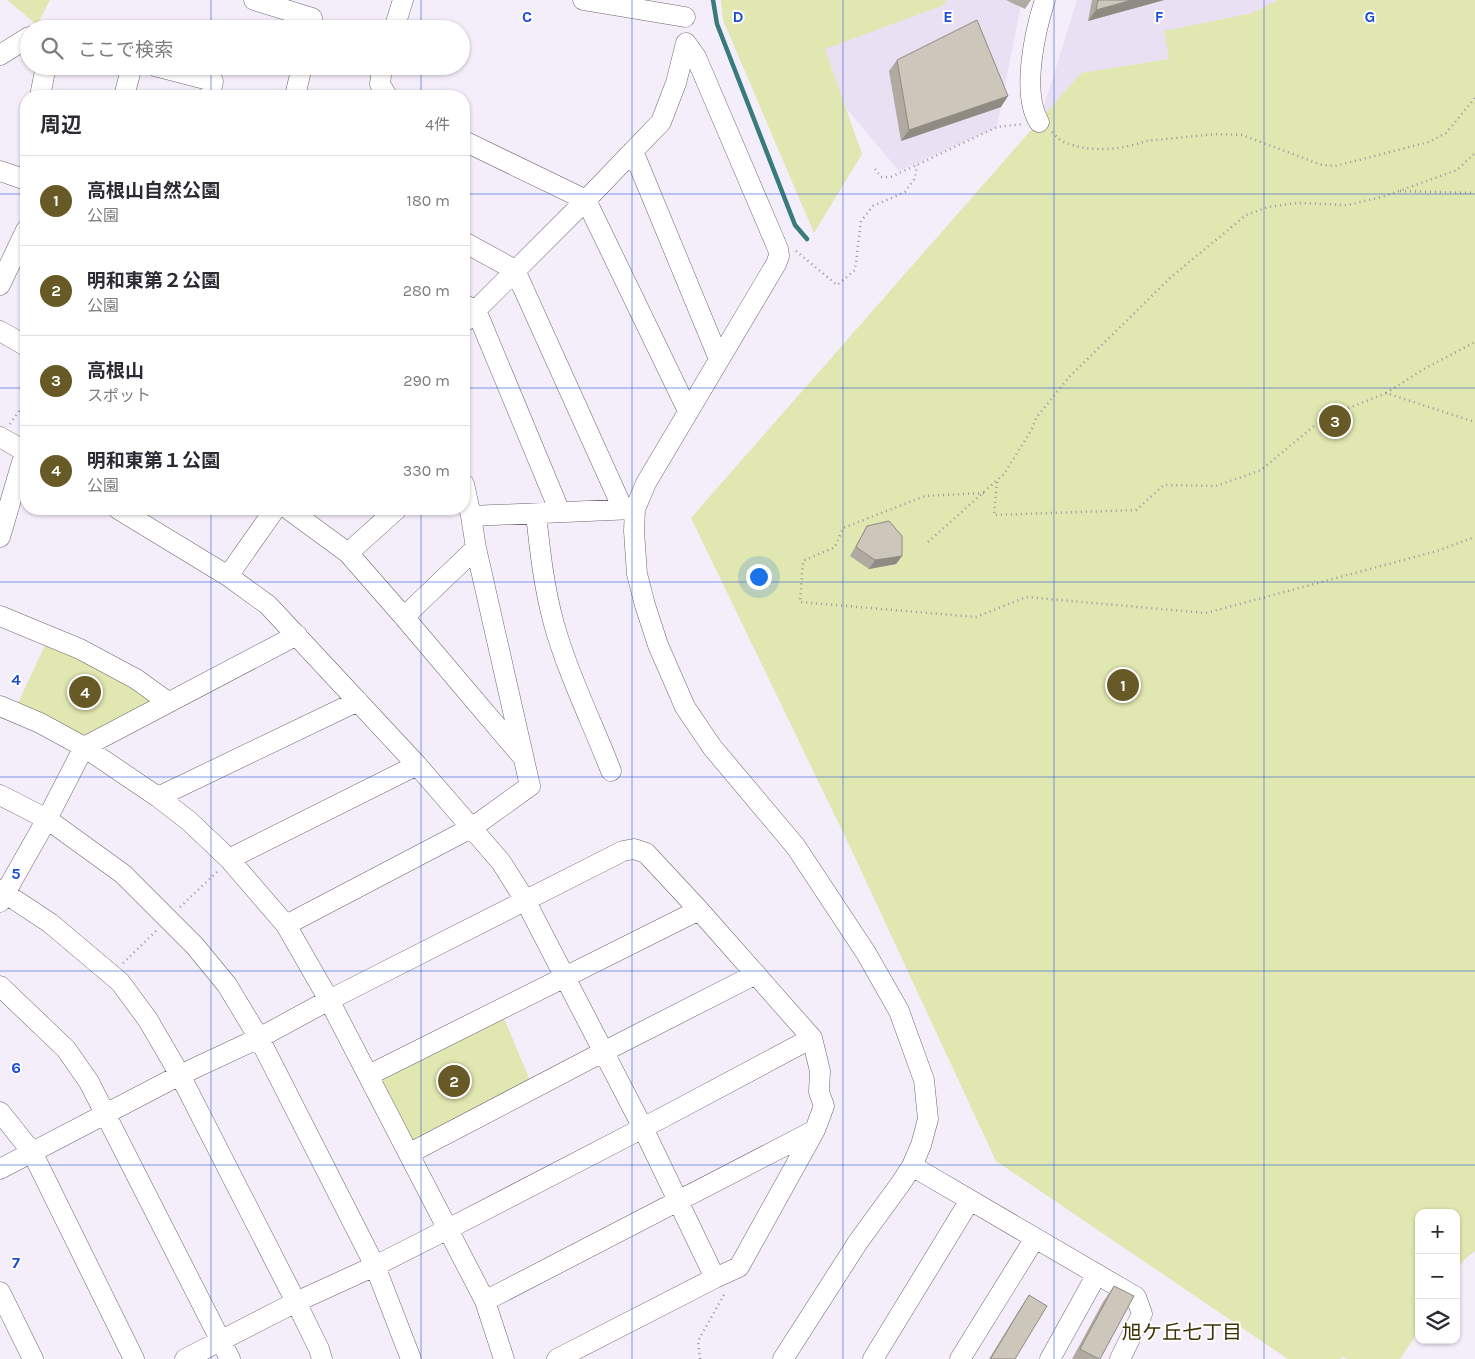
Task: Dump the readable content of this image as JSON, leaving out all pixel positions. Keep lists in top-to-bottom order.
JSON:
{
  "districts": ["旭ケ丘七丁目"],
  "page": {
    "search": "ここで検索",
    "heading": ["周辺", "4件"],
    "list": [
      {
        "mark": "1",
        "name": "高根山自然公園",
        "note": "公園",
        "value": "180 m"
      },
      {
        "mark": "2",
        "name": "明和東第２公園",
        "note": "公園",
        "value": "280 m"
      },
      {
        "mark": "3",
        "name": "高根山",
        "note": "スポット",
        "value": "290 m"
      },
      {
        "mark": "4",
        "name": "明和東第１公園",
        "note": "公園",
        "value": "330 m"
      }
    ],
    "pins": [
      "3",
      "1",
      "4",
      "2"
    ],
    "map_buttons": ["+", "−"]
  },
  "grid": {
    "columns": [
      "C",
      "D",
      "E",
      "F",
      "G"
    ],
    "rows": [
      "4",
      "5",
      "6",
      "7"
    ]
  }
}
